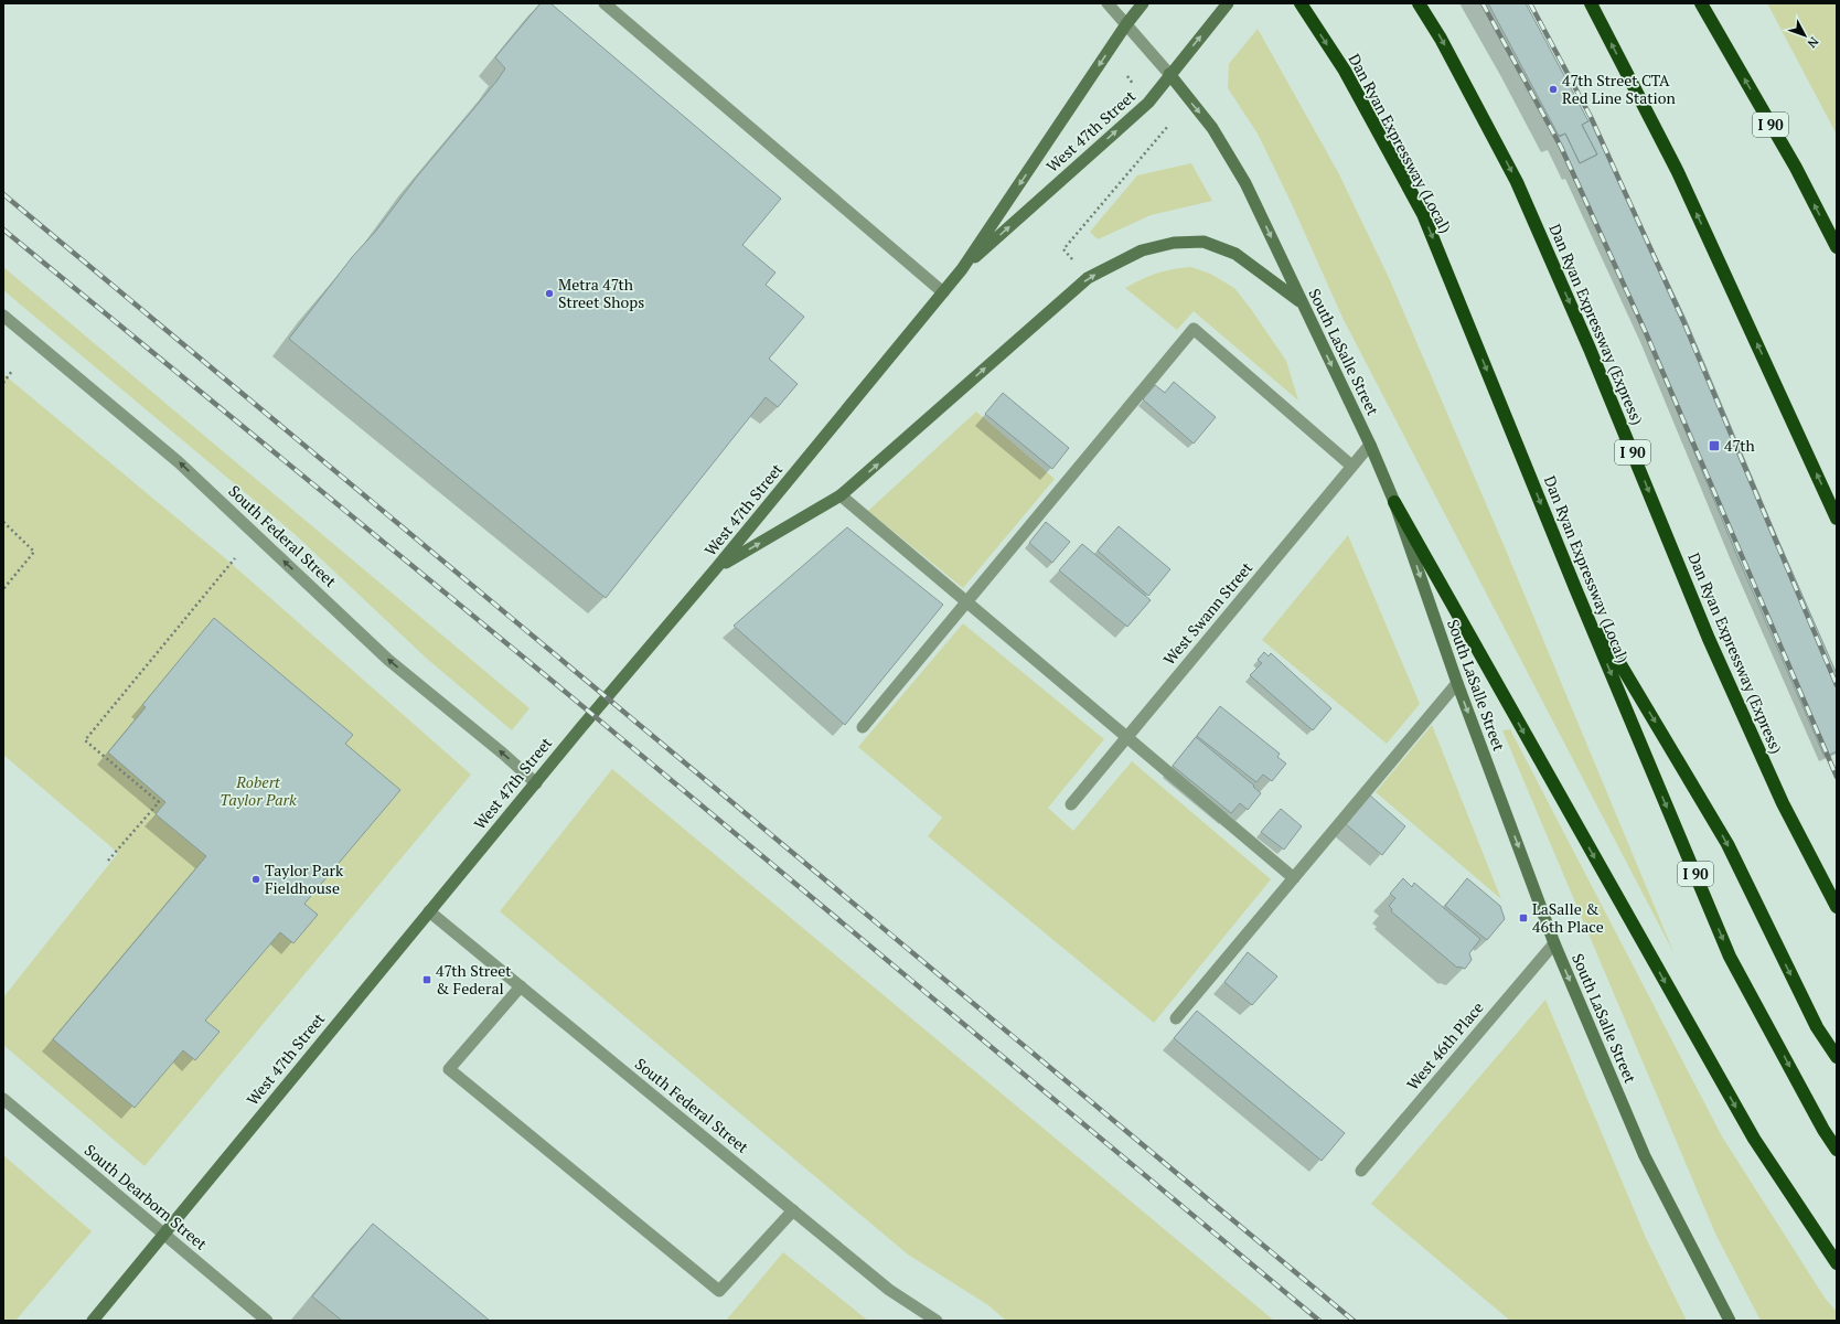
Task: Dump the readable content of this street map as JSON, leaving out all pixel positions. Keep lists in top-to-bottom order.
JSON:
{
  "streets": {
    "highway": ["I 90", "Dan Ryan Expressway (Local)", "Dan Ryan Expressway (Express)"],
    "main road": ["West 47th Street", "South LaSalle Street"],
    "street": [
      "South Federal Street",
      "West Swann Street",
      "West 46th Place",
      "South Dearborn Street"
    ]
  },
  "crossings": [
    ["West 47th Street", "South LaSalle Street"],
    ["West 47th Street", "South Federal Street"],
    ["West 47th Street", "South Dearborn Street"],
    ["South LaSalle Street", "West Swann Street"],
    ["South LaSalle Street", "West 46th Place"]
  ],
  "one_way": ["South LaSalle Street", "South Federal Street"],
  "parks": ["Robert Taylor Park"],
  "places": {
    "other": ["47th Street CTA Red Line Station", "Metra 47th Street Shops", "Taylor Park Fieldhouse"],
    "transit": ["47th", "LaSalle & 46th Place", "47th Street & Federal"]
  },
  "north": "bottom right"
}
